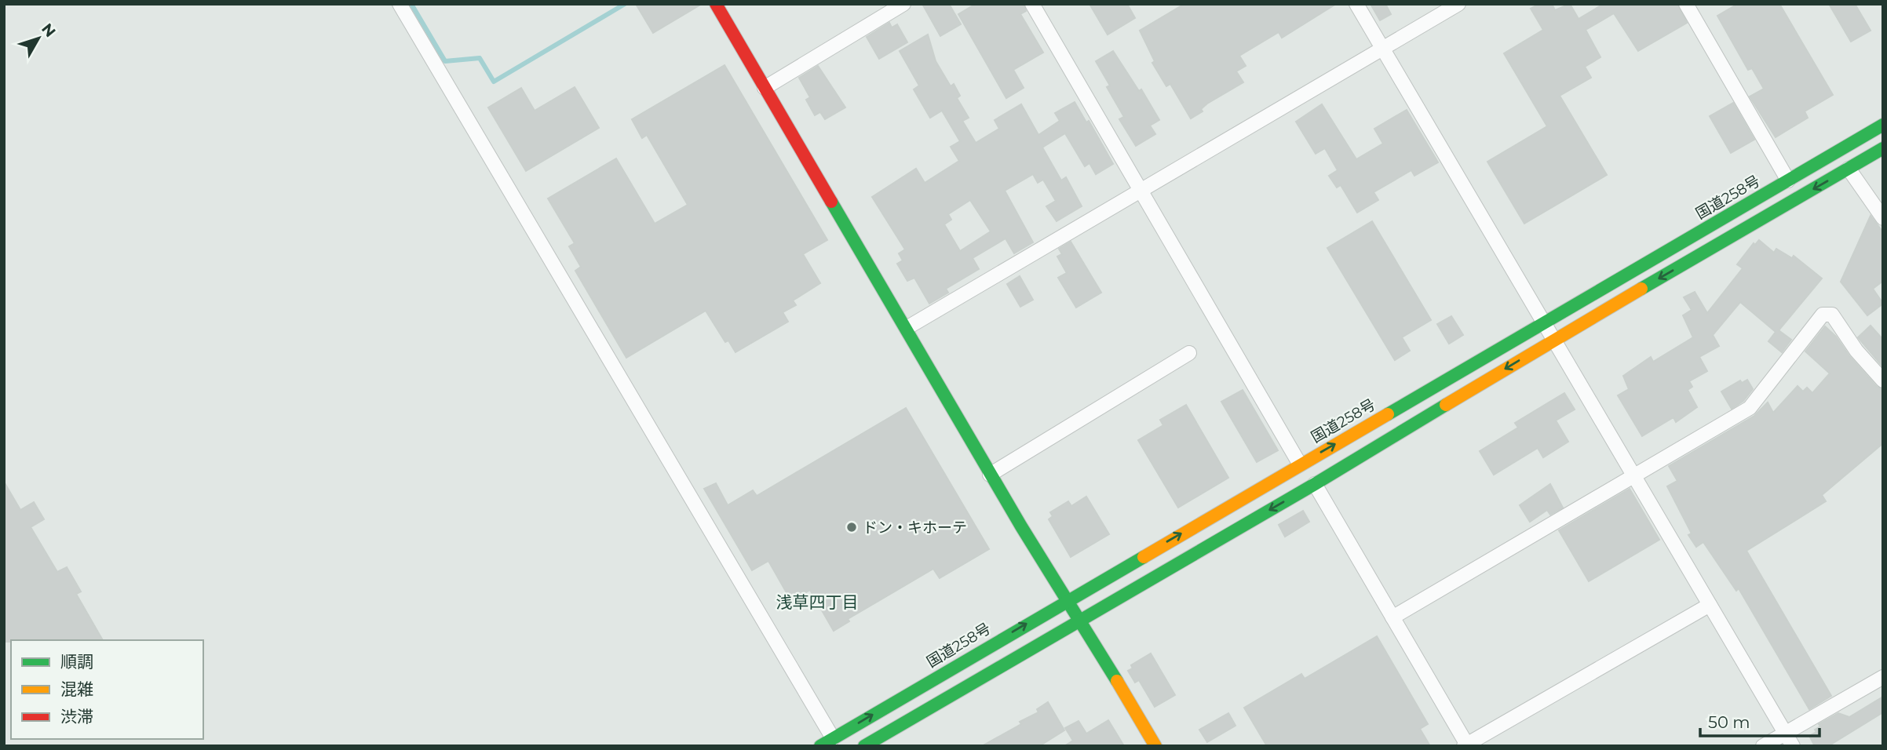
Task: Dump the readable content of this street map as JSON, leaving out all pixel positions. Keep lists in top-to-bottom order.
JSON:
{
  "streets": {
    "main road": ["国道258号"]
  },
  "districts": ["浅草四丁目"],
  "places": ["ドン・キホーテ"],
  "legend": ["順調", "混雑", "渋滞"],
  "scale_bar": "50 m",
  "north": "top right"
}
